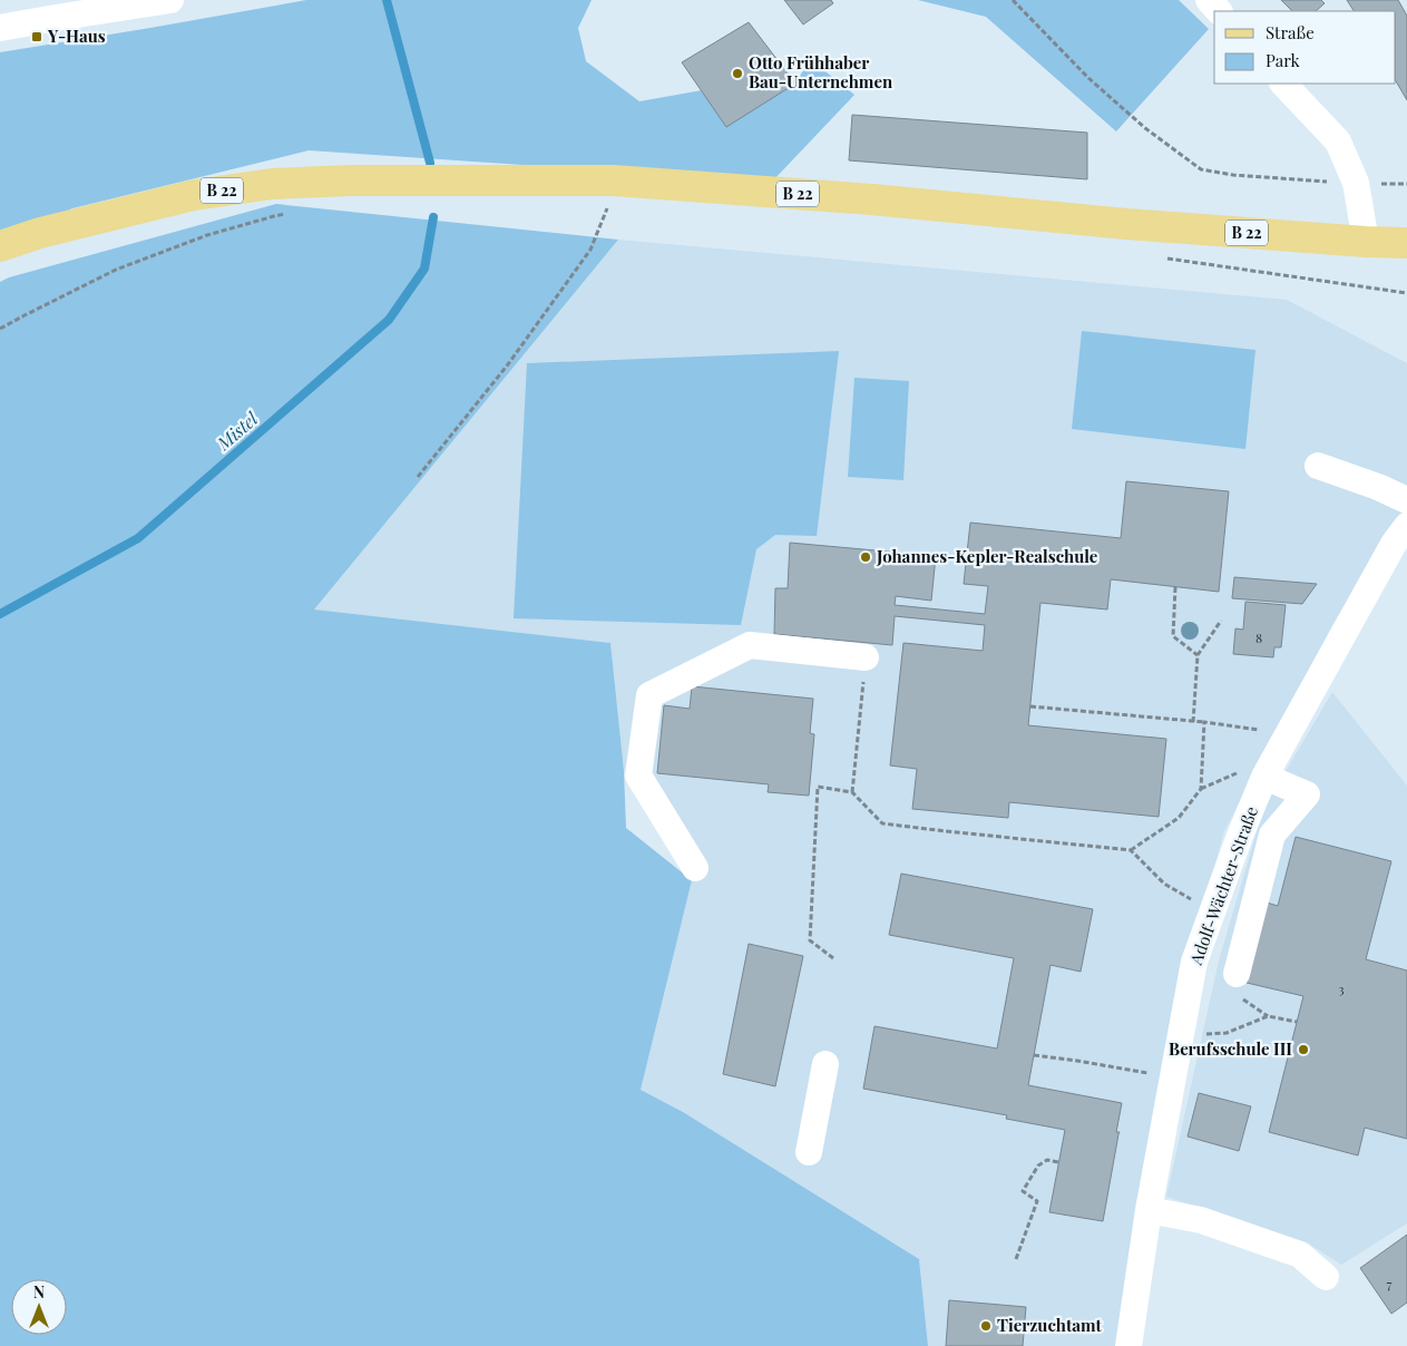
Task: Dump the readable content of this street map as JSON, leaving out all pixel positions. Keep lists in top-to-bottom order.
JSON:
{
  "streets": {
    "main road": ["B 22"],
    "street": ["Adolf-Wächter-Straße"]
  },
  "water": ["Mistel"],
  "places": {
    "transit": ["Y-Haus"],
    "other": [
      "Otto Frühhaber Bau-Unternehmen",
      "Johannes-Kepler-Realschule",
      "Berufsschule III",
      "Tierzuchtamt"
    ]
  },
  "house_numbers": ["8", "3", "7"],
  "legend": ["Straße", "Park"],
  "north": "top"
}
